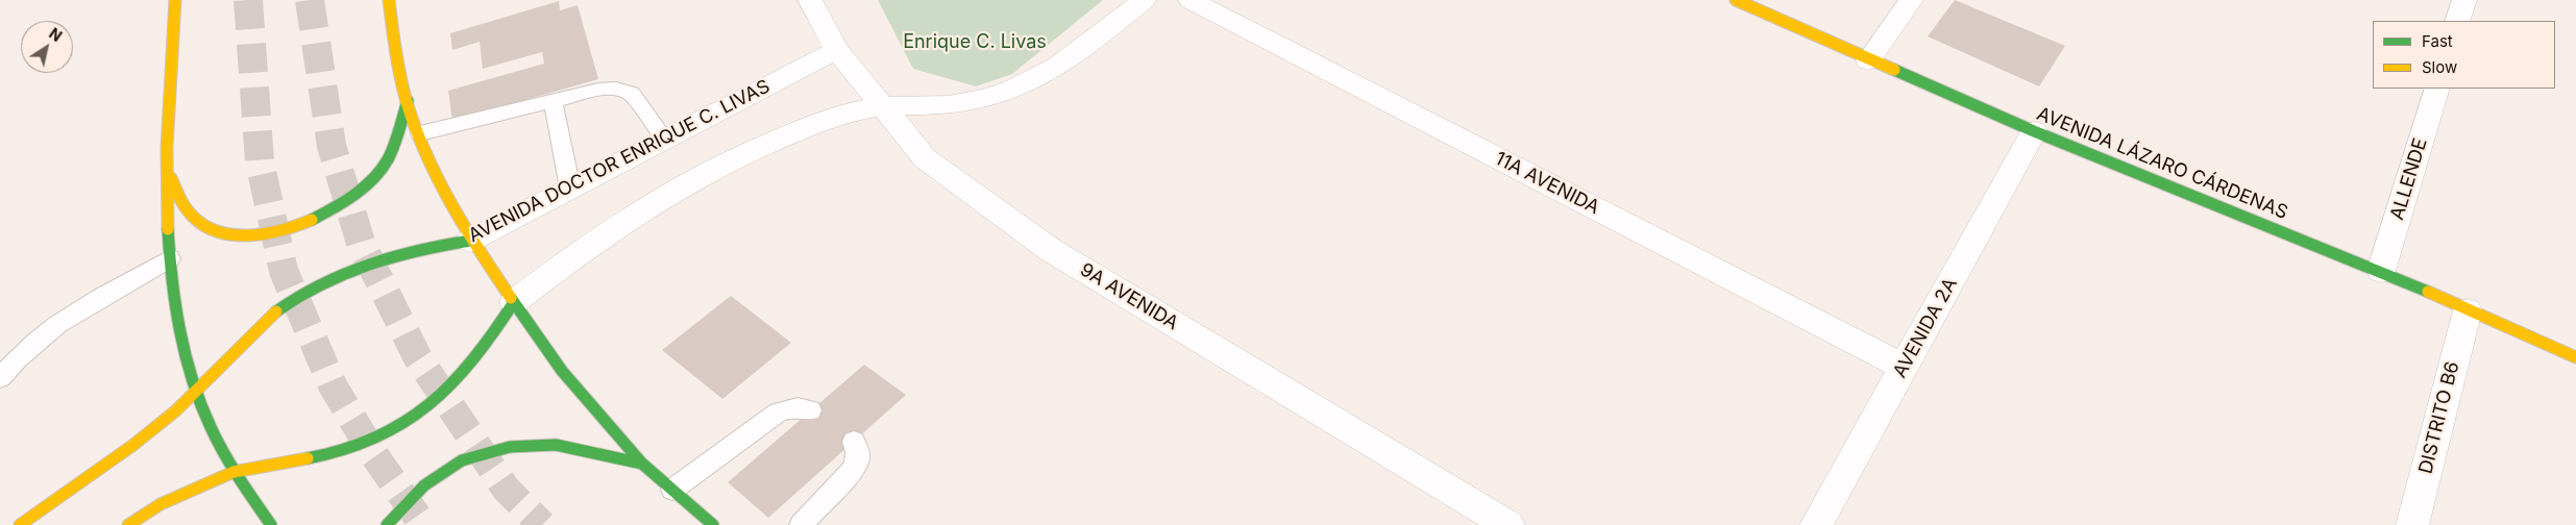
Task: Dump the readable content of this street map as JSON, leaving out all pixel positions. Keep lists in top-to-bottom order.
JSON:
{
  "streets": {
    "street": [
      "AVENIDA DOCTOR ENRIQUE C. LIVAS",
      "AVENIDA LÁZARO CÁRDENAS",
      "ALLENDE",
      "11A AVENIDA",
      "9A AVENIDA",
      "AVENIDA 2A",
      "DISTRITO B6"
    ]
  },
  "crossings": [
    ["AVENIDA DOCTOR ENRIQUE C. LIVAS", "9A AVENIDA"],
    ["AVENIDA LÁZARO CÁRDENAS", "ALLENDE"],
    ["AVENIDA LÁZARO CÁRDENAS", "AVENIDA 2A"],
    ["AVENIDA LÁZARO CÁRDENAS", "DISTRITO B6"],
    ["11A AVENIDA", "AVENIDA 2A"]
  ],
  "parks": ["Enrique C. Livas"],
  "legend": ["Fast", "Slow"],
  "north": "top right"
}
